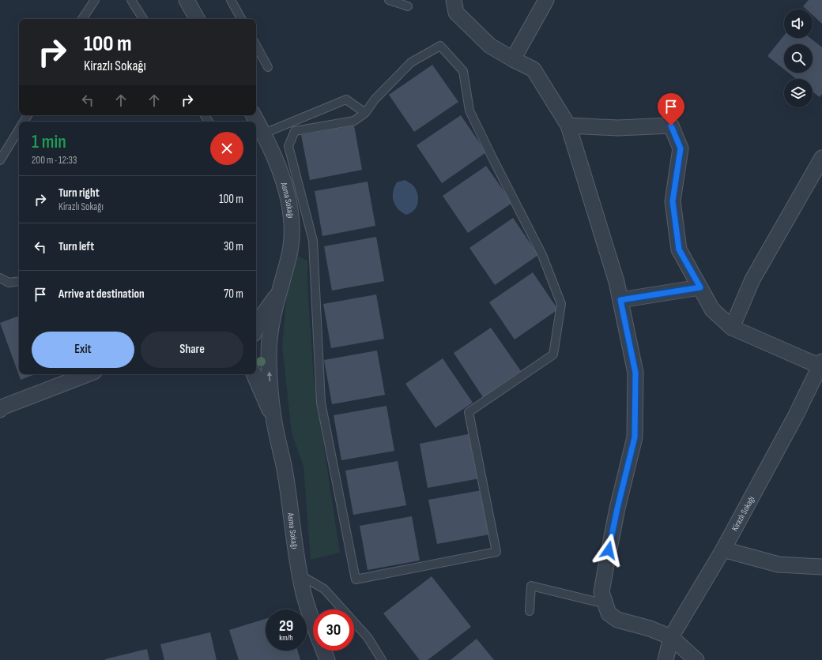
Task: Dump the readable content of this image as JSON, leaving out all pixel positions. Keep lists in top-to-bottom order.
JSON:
{
  "streets": {
    "street": ["Asma Sokağı", "Kirazlı Sokağı"]
  },
  "page": {
    "turn": ["100 m", "Kirazlı Sokağı"],
    "heading": ["1 min", "200 m · 12:33"],
    "list": [
      {
        "name": "Turn right",
        "note": "Kirazlı Sokağı",
        "value": "100 m"
      },
      {
        "name": "Turn left",
        "value": "30 m"
      },
      {
        "name": "Arrive at destination",
        "value": "70 m"
      }
    ],
    "buttons": ["Exit", "Share"],
    "speed": "29 km/h",
    "limit": "30"
  }
}
